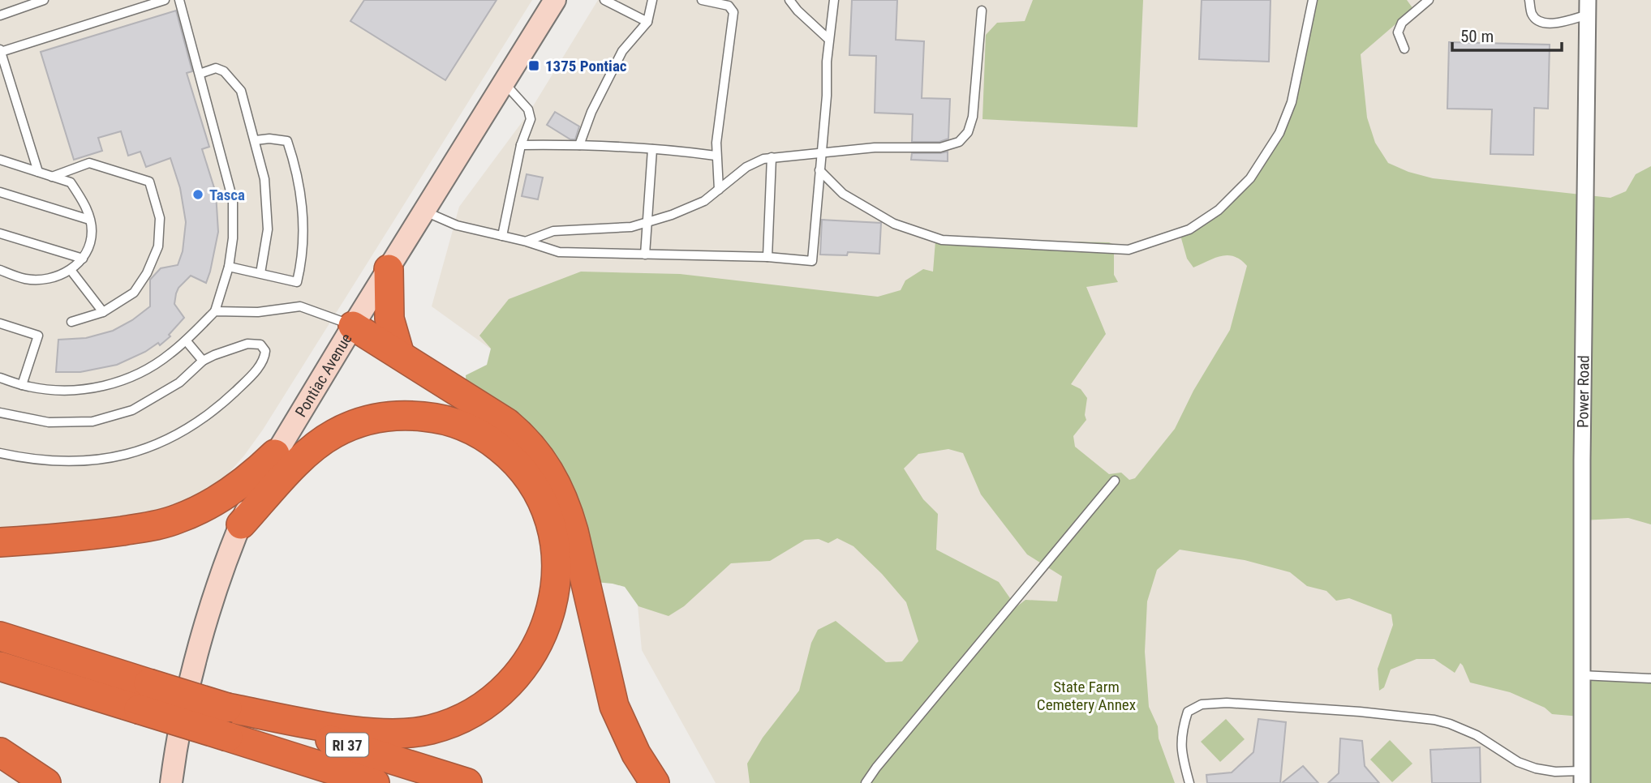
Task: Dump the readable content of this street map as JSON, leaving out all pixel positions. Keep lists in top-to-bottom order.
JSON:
{
  "streets": {
    "highway": ["RI 37"],
    "main road": ["Pontiac Avenue"],
    "street": ["Power Road"]
  },
  "parks": ["State Farm Cemetery Annex"],
  "places": {
    "transit": ["1375 Pontiac"],
    "other": ["Tasca"]
  },
  "scale_bar": "50 m"
}
